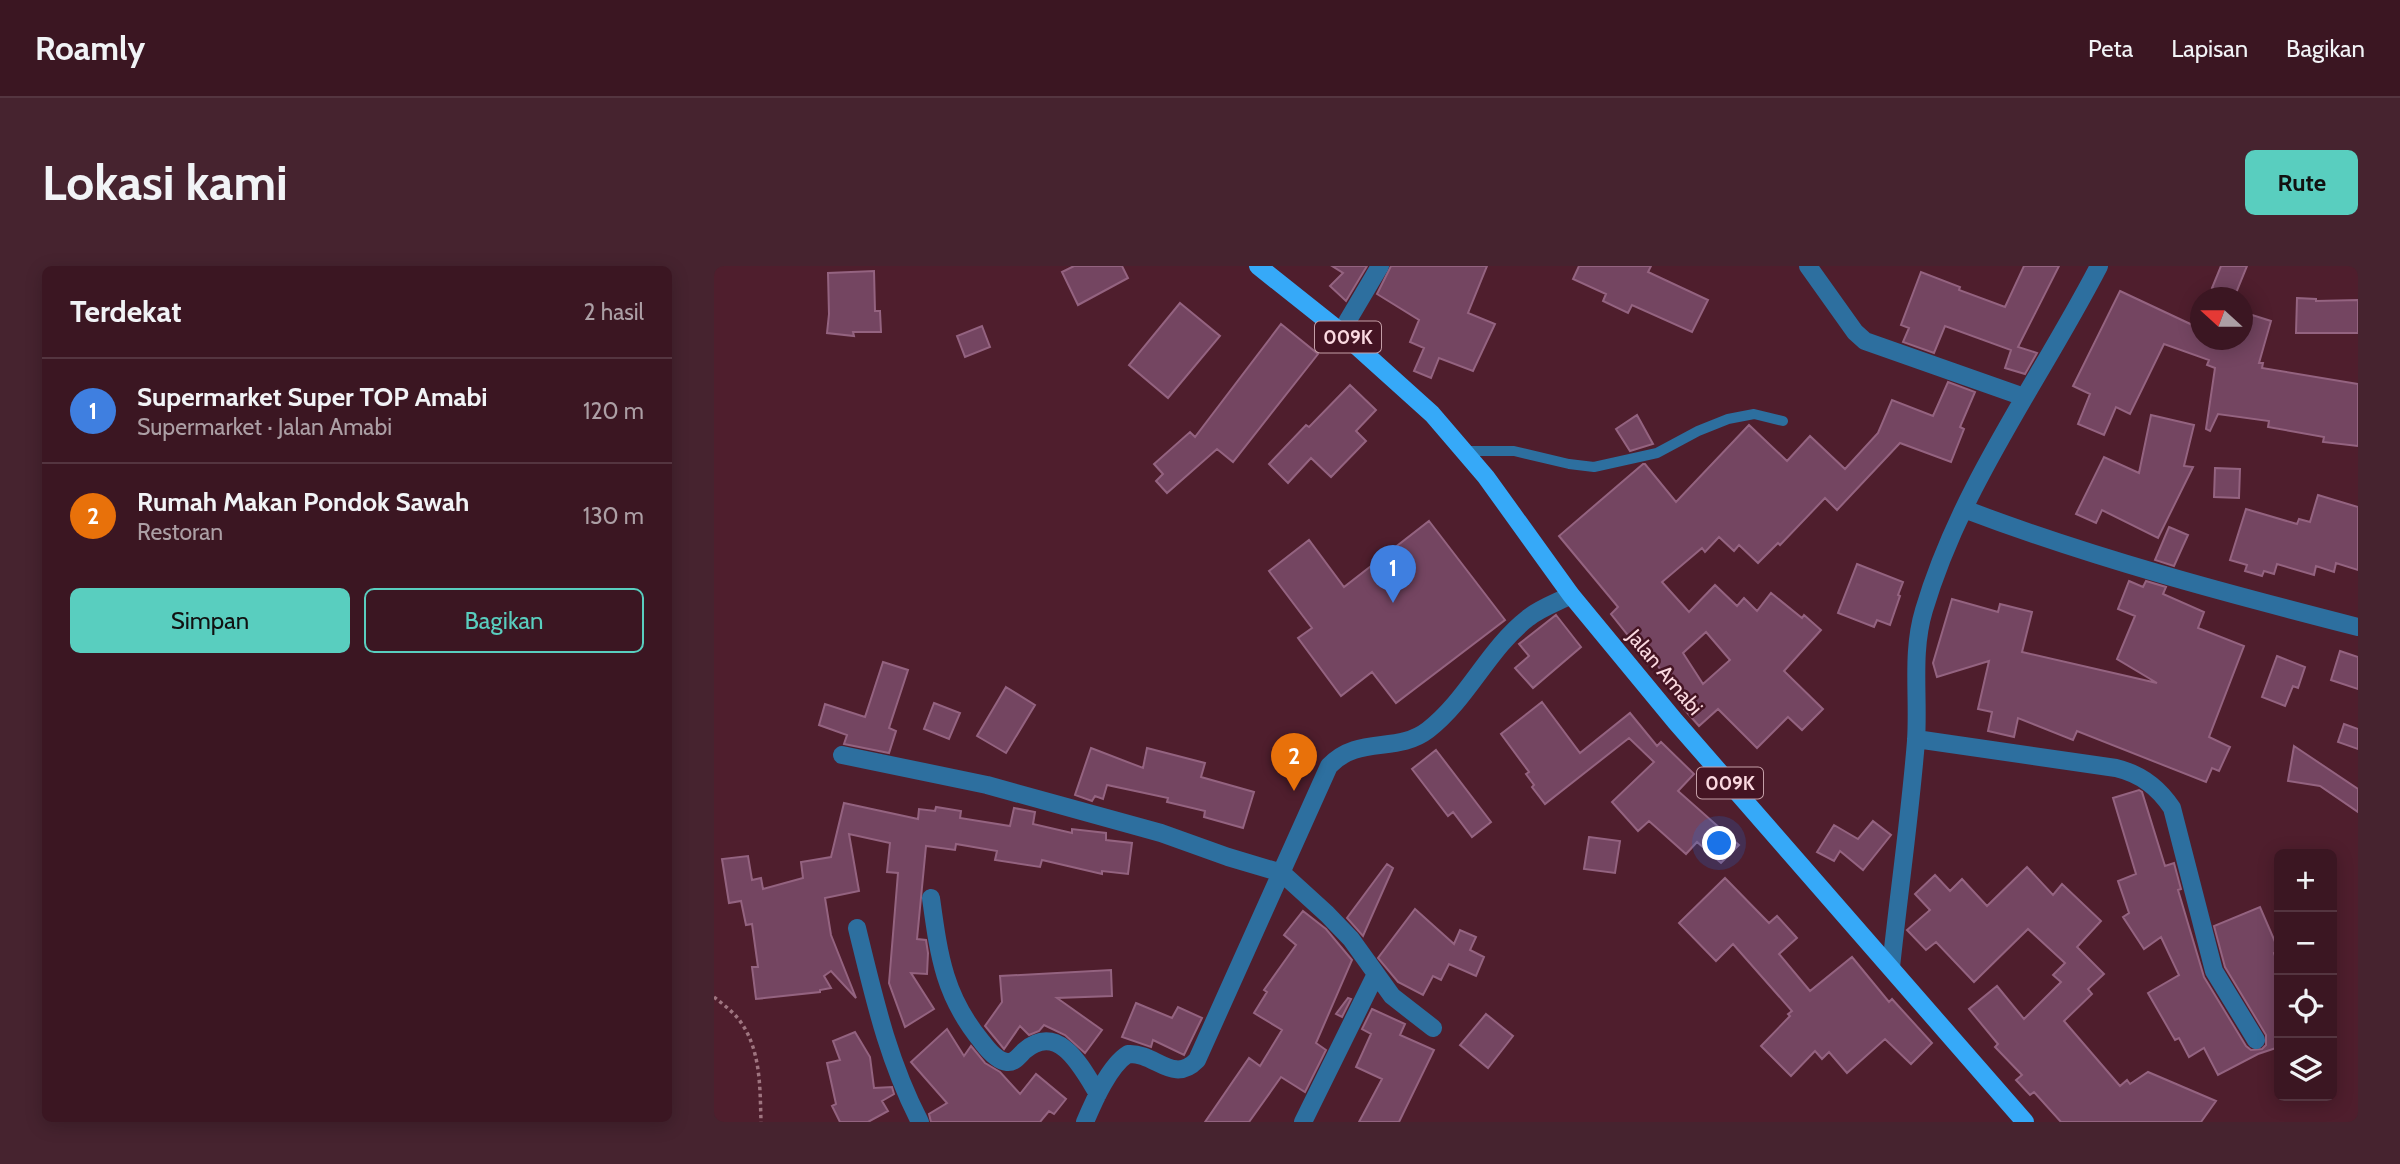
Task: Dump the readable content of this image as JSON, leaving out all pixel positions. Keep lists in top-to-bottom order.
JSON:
{
  "streets": {
    "main road": ["009K", "Jalan Amabi"]
  },
  "north": "left",
  "page": {
    "header": "Roamly",
    "nav": ["Peta", "Lapisan", "Bagikan"],
    "buttons": [
      "Rute",
      ["Simpan", "Bagikan"]
    ],
    "title": "Lokasi kami",
    "heading": ["Terdekat", "2 hasil"],
    "list": [
      {
        "mark": "1",
        "name": "Supermarket Super TOP Amabi",
        "note": "Supermarket · Jalan Amabi",
        "value": "120 m"
      },
      {
        "mark": "2",
        "name": "Rumah Makan Pondok Sawah",
        "note": "Restoran",
        "value": "130 m"
      }
    ],
    "pins": ["1", "2"],
    "map_buttons": ["+", "−"]
  }
}
